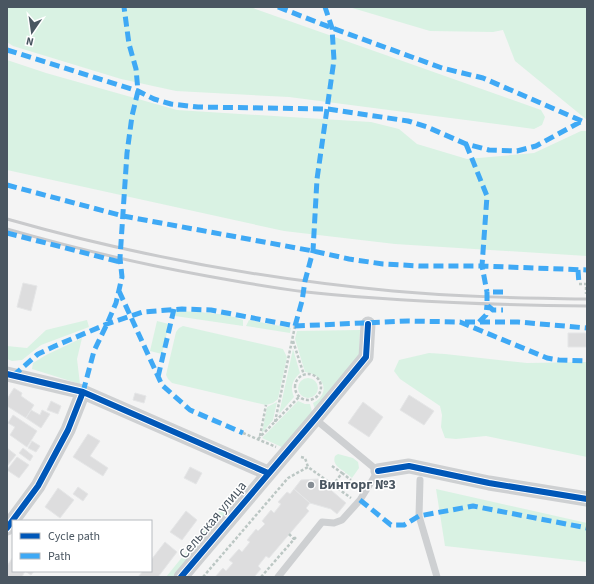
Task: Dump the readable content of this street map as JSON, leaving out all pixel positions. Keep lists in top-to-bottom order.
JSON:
{
  "streets": {
    "street": ["Сельская улица"]
  },
  "places": ["Винторг №3"],
  "legend": ["Cycle path", "Path"],
  "north": "bottom"
}
